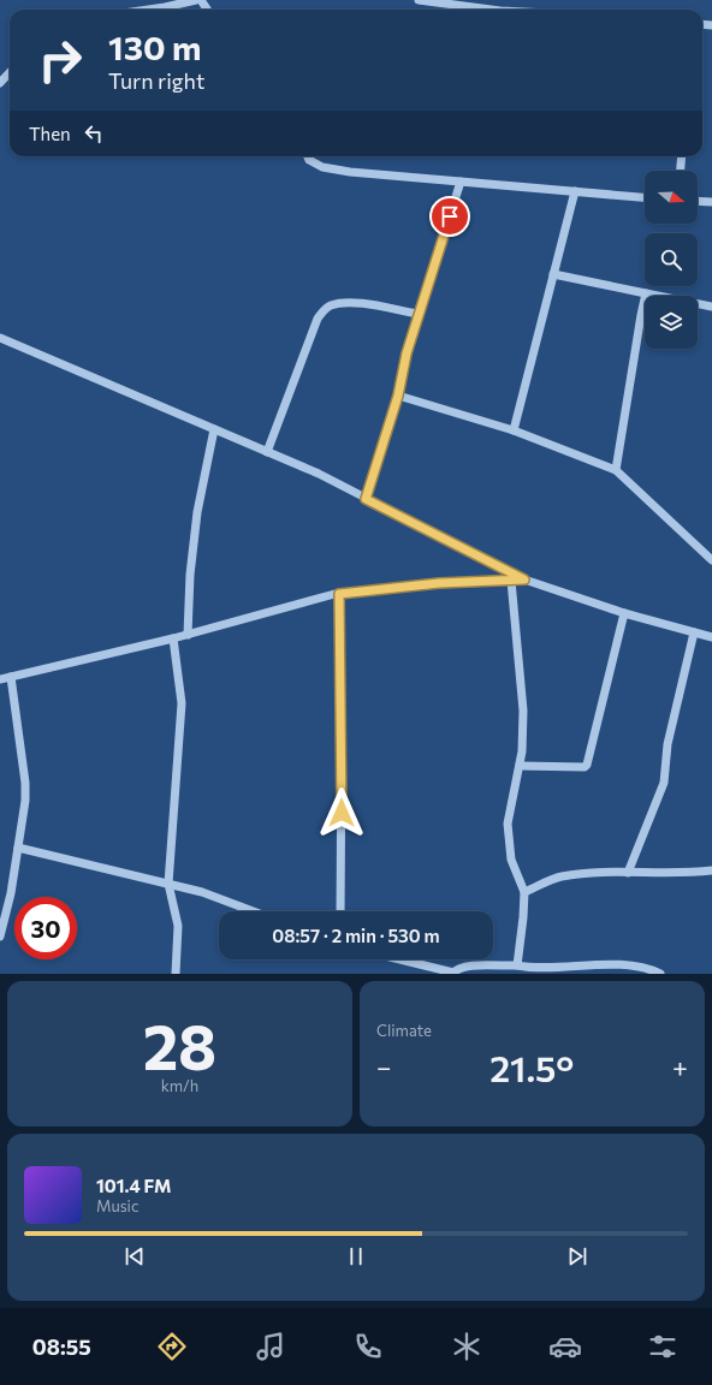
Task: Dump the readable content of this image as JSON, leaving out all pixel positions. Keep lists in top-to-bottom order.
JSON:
{
  "north": "right",
  "page": {
    "turn": ["130 m", "Turn right"],
    "then": "Then",
    "limit": "30",
    "trip": "08:57 · 2 min · 530 m",
    "tile": [
      ["28", "km/h"],
      "Climate"
    ],
    "heat": ["−", "21.5°", "+"],
    "song": ["101.4 FM", "Music"],
    "tabs": "08:55"
  }
}
